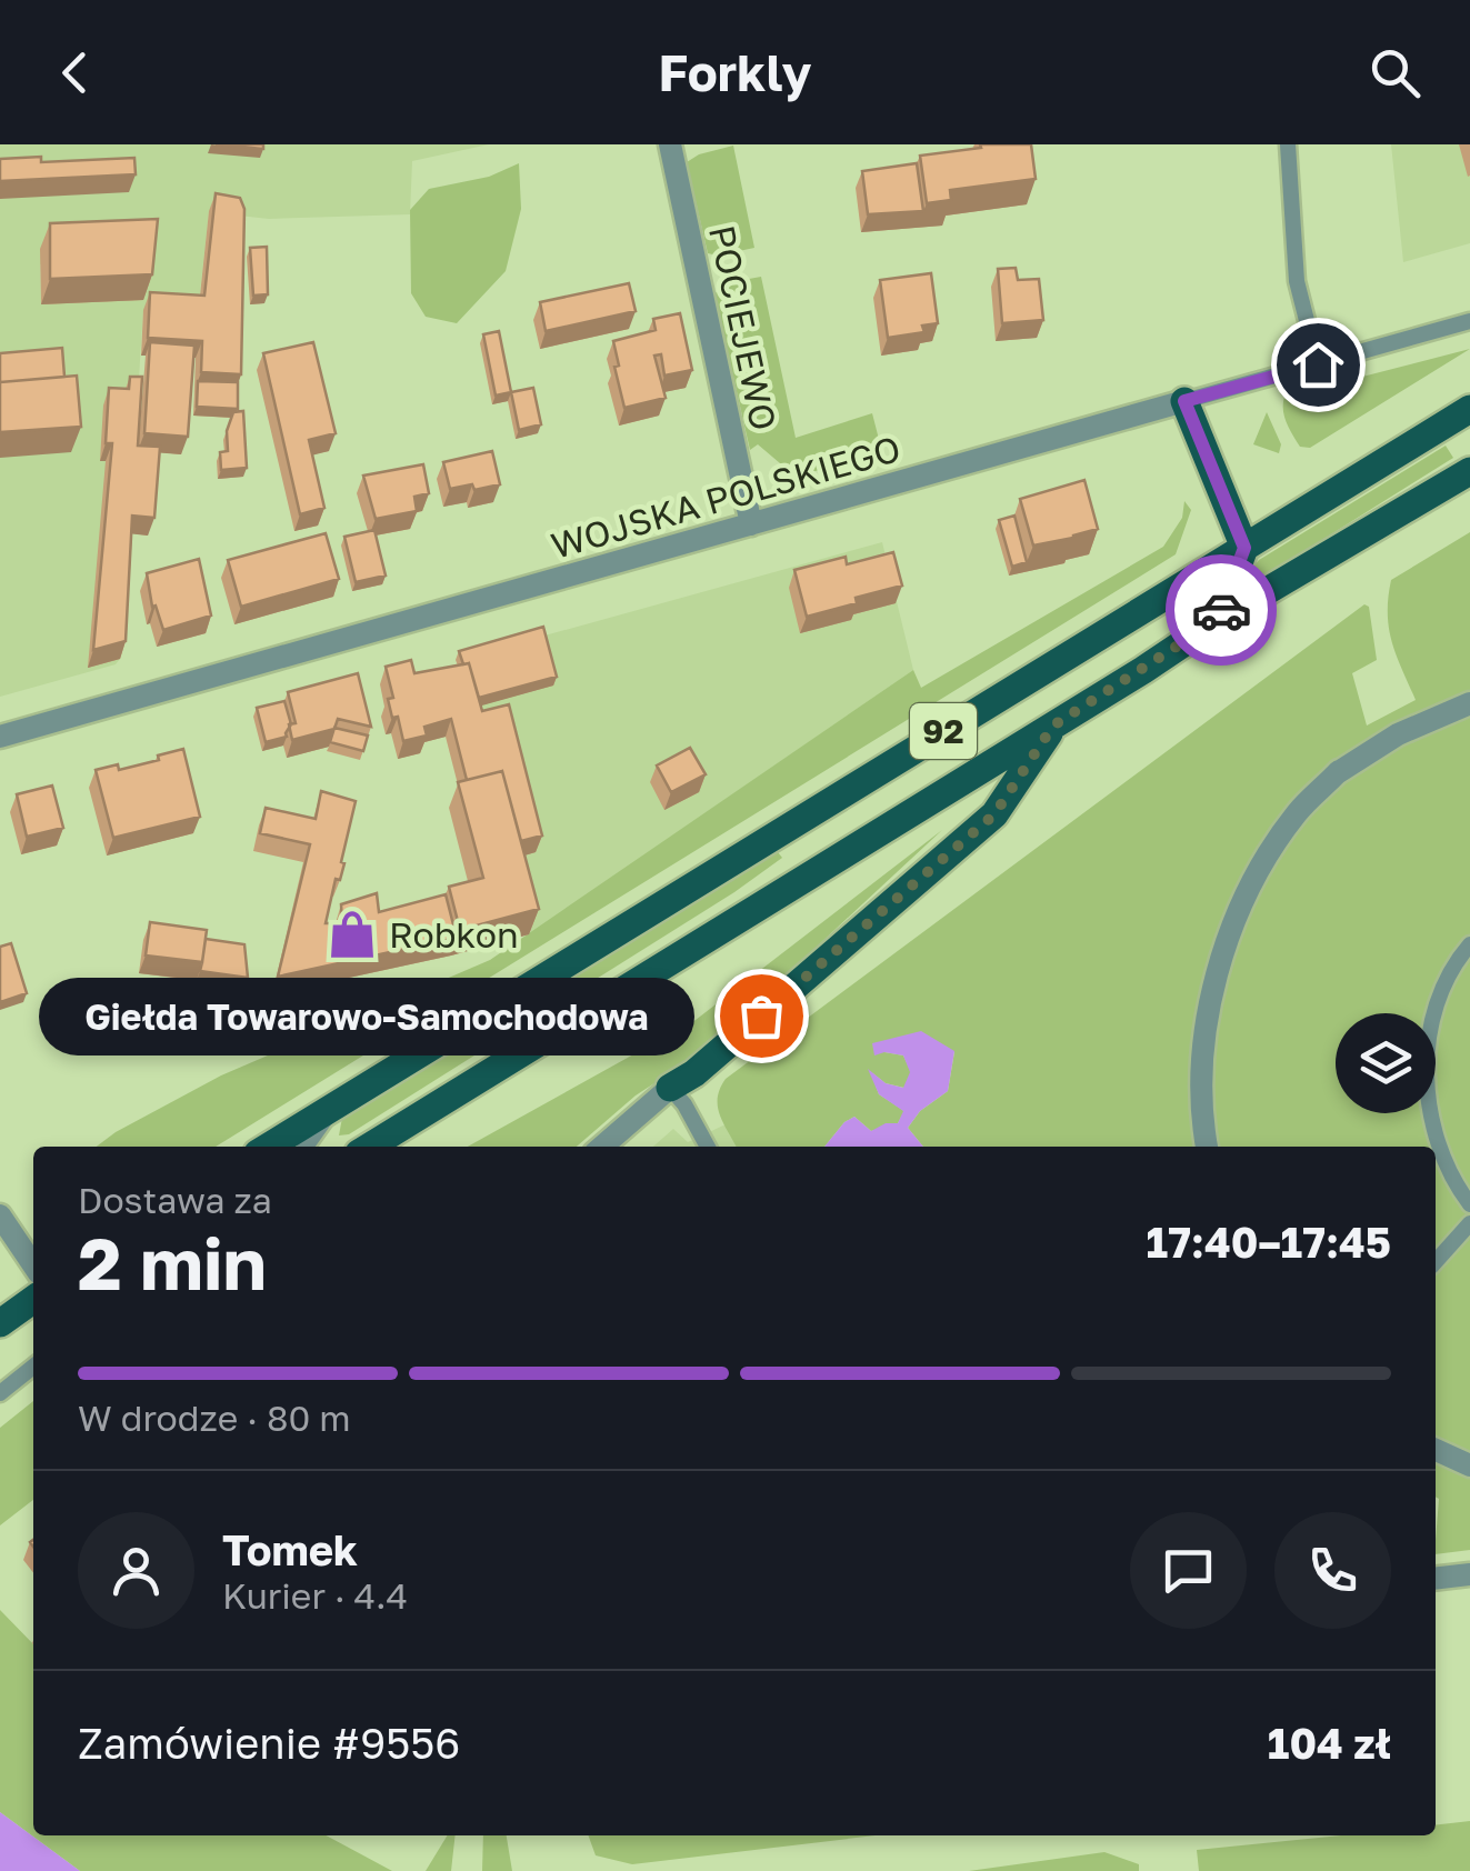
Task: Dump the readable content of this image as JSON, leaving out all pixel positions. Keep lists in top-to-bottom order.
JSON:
{
  "streets": {
    "main road": ["92"],
    "street": ["POCIEJEWO", "WOJSKA POLSKIEGO"]
  },
  "crossings": [
    ["POCIEJEWO", "WOJSKA POLSKIEGO"]
  ],
  "places": {
    "shop": ["Robkon"],
    "other": ["Giełda Towarowo-Samochodowa"]
  },
  "page": {
    "header": "Forkly",
    "bubble": "Giełda Towarowo-Samochodowa",
    "heading": ["2 min", "Dostawa za", "17:40–17:45"],
    "panel": [
      "Tomek",
      "Kurier · 4.4",
      "Zamówienie #9556",
      "104 zł"
    ],
    "bar": "W drodze · 80 m"
  }
}
